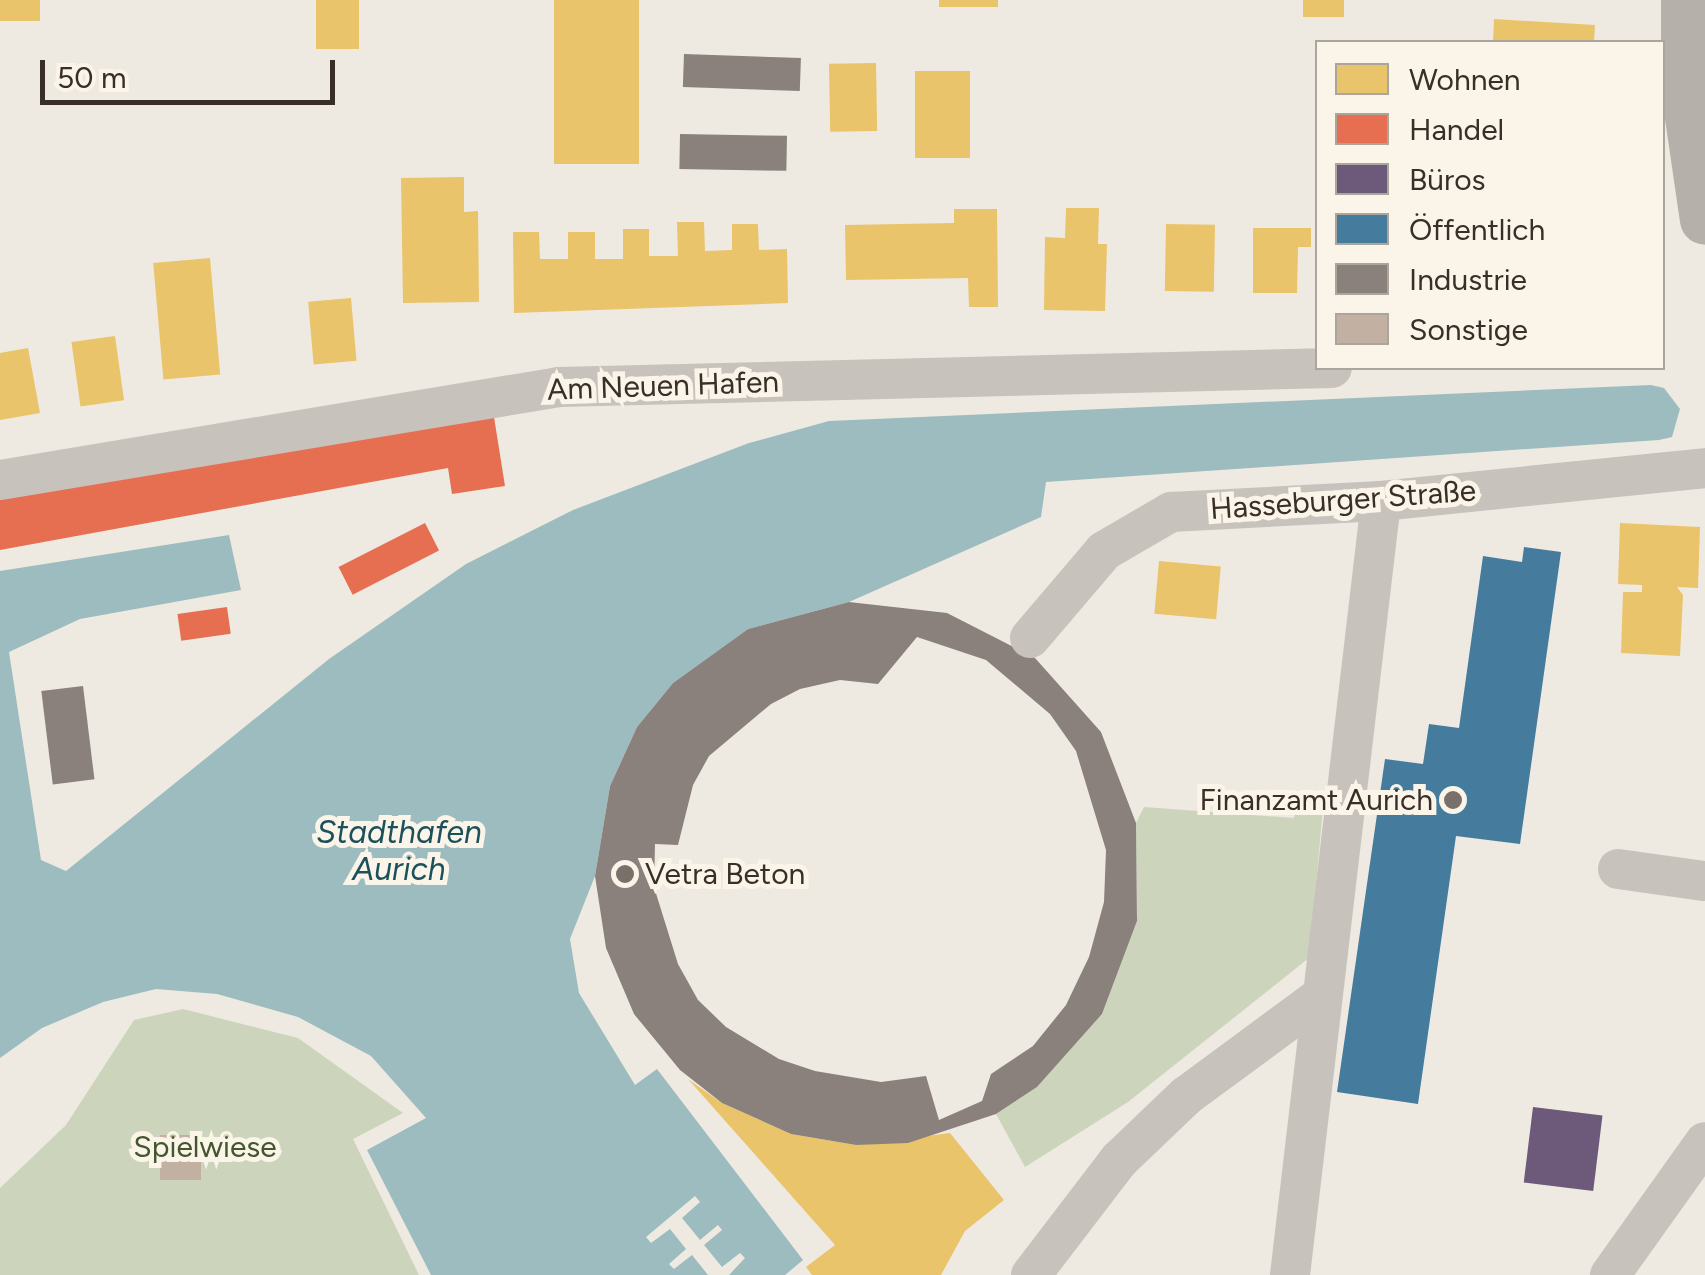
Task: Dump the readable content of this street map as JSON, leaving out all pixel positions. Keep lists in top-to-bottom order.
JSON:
{
  "streets": {
    "street": ["Am Neuen Hafen", "Hasseburger Straße"]
  },
  "water": ["Stadthafen Aurich"],
  "parks": ["Spielwiese"],
  "places": ["Finanzamt Aurich", "Vetra Beton"],
  "legend": [
    "Wohnen",
    "Handel",
    "Büros",
    "Öffentlich",
    "Industrie",
    "Sonstige"
  ],
  "scale_bar": "50 m"
}
